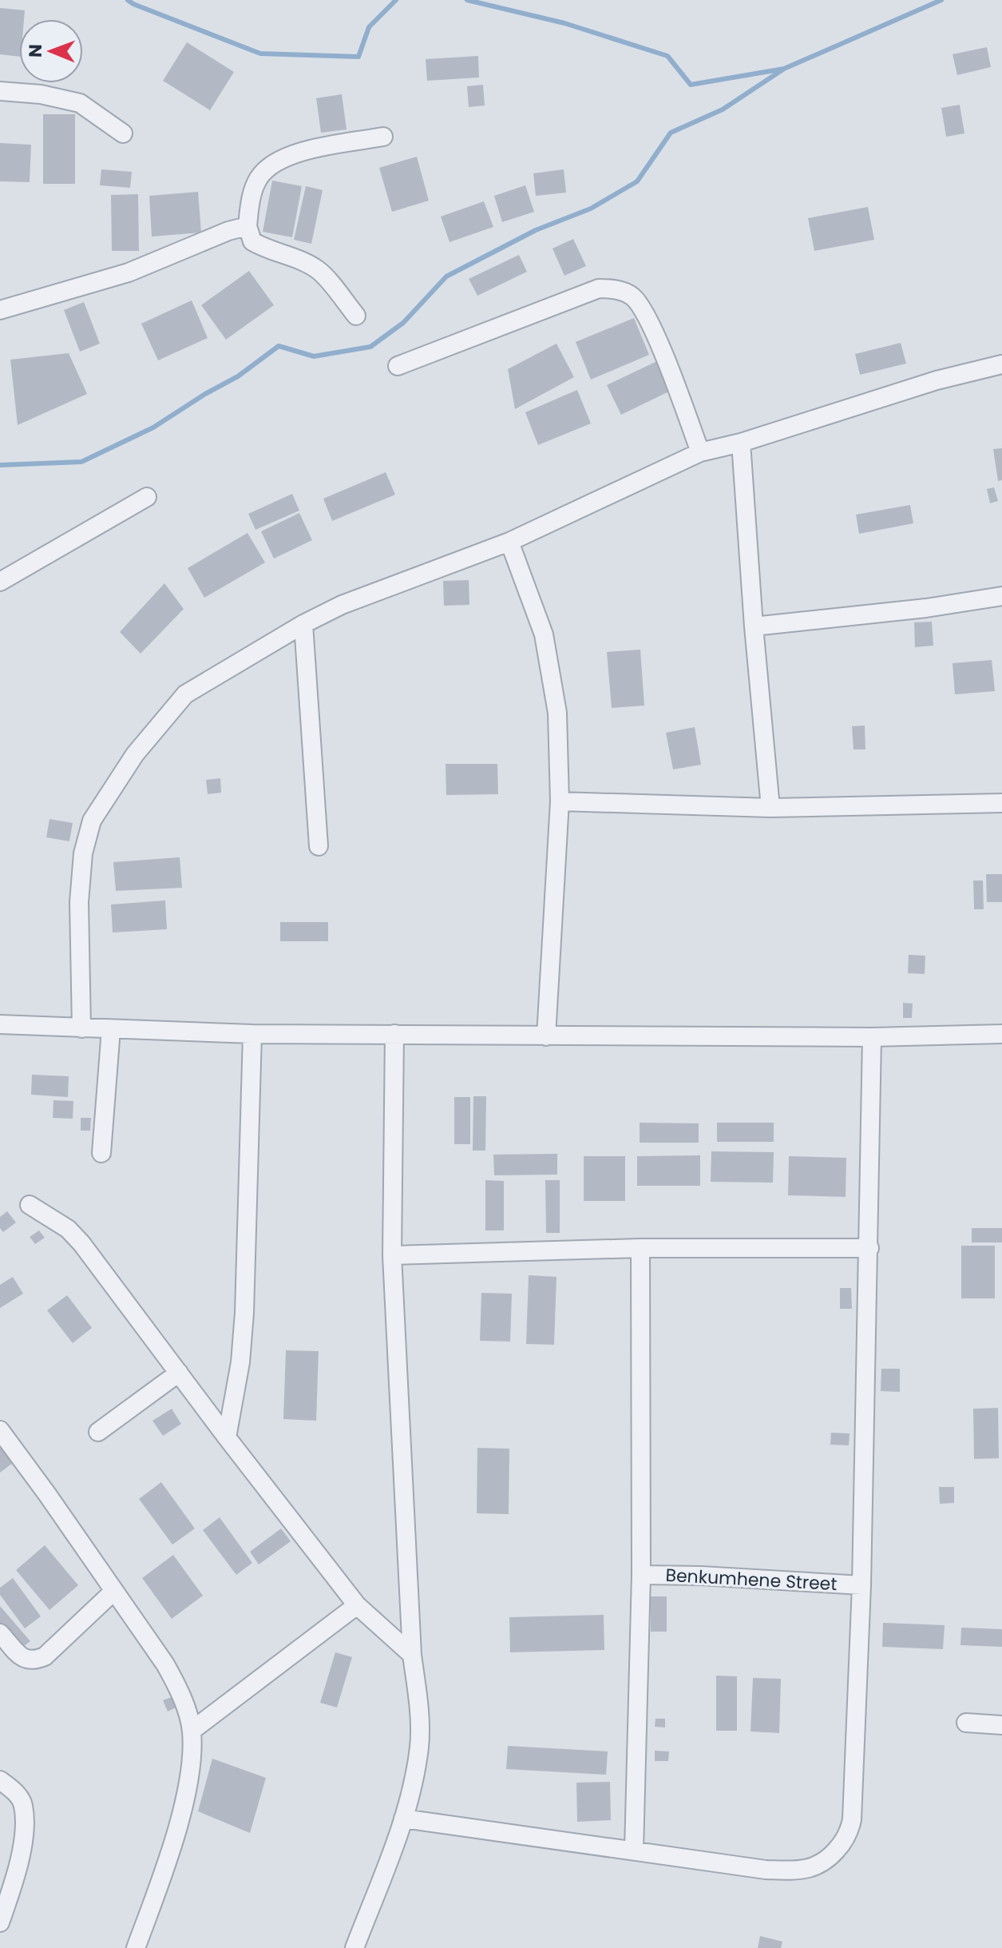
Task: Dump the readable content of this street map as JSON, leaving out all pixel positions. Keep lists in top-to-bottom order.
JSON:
{
  "streets": {
    "street": ["Benkumhene Street"]
  },
  "north": "left"
}
